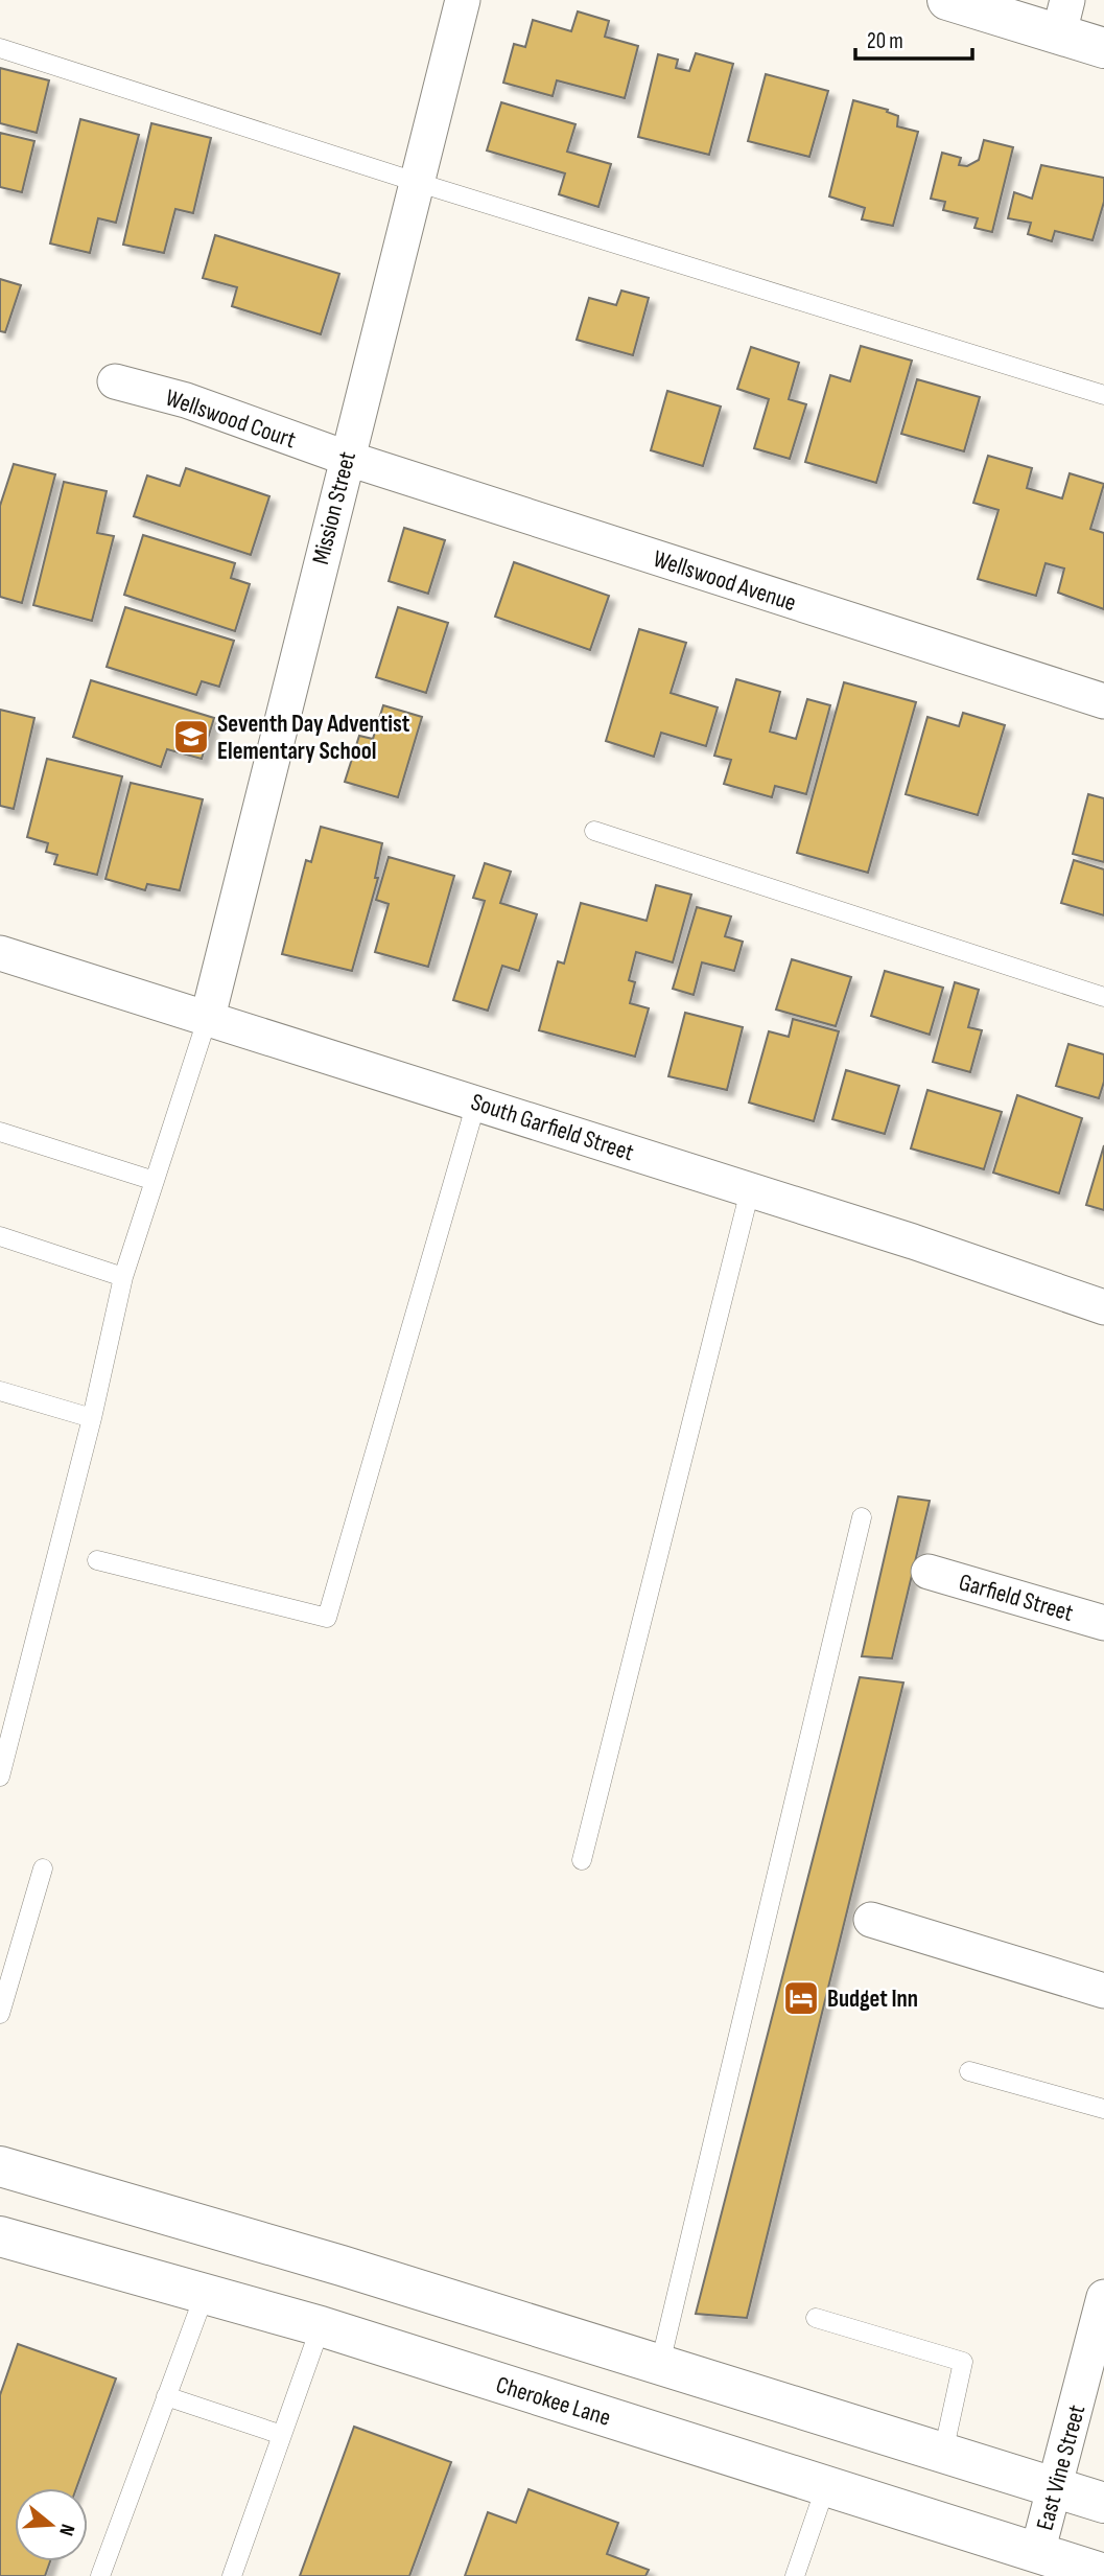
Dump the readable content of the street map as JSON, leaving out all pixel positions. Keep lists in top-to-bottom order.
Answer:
{
  "streets": {
    "main road": ["Cherokee Lane"],
    "street": [
      "Wellswood Court",
      "Mission Street",
      "Wellswood Avenue",
      "South Garfield Street",
      "Garfield Street",
      "East Vine Street"
    ]
  },
  "crossings": [
    ["Wellswood Court", "Mission Street"],
    ["Wellswood Court", "Wellswood Avenue"],
    ["Mission Street", "Wellswood Avenue"],
    ["Mission Street", "South Garfield Street"],
    ["Cherokee Lane", "East Vine Street"]
  ],
  "places": {
    "school or university": ["Seventh Day Adventist Elementary School"],
    "hotel": ["Budget Inn"]
  },
  "scale_bar": "20 m",
  "north": "right"
}
